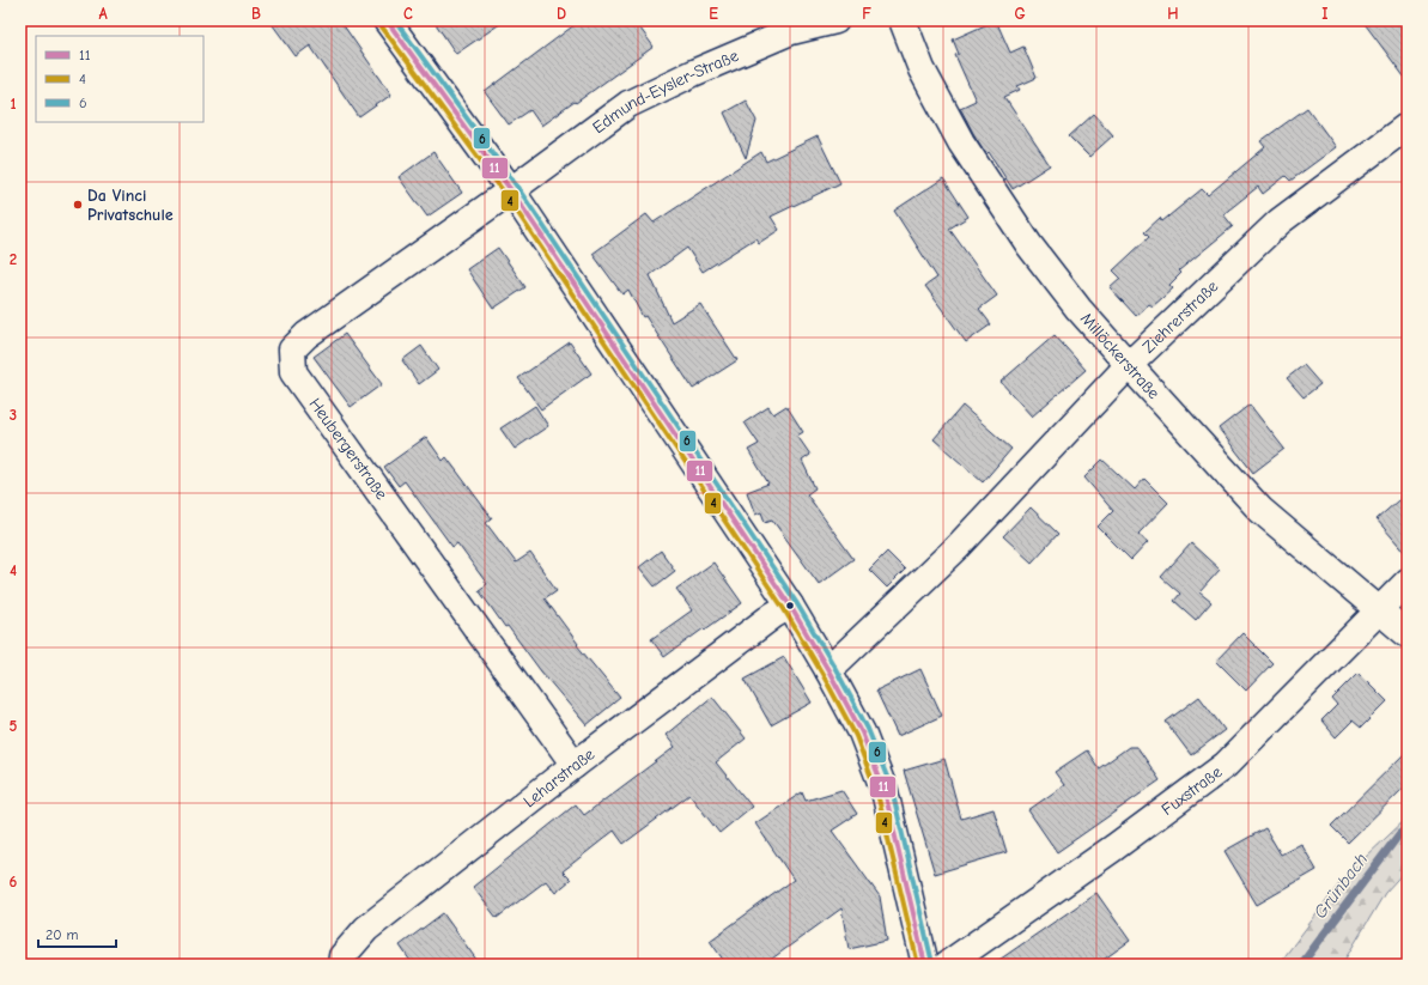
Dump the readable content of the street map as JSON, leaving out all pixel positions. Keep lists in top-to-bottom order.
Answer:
{
  "streets": {
    "street": [
      "Edmund-Eysler-Straße",
      "Ziehrerstraße",
      "Millöckerstraße",
      "Heubergerstraße",
      "Leharstraße",
      "Fuxstraße"
    ]
  },
  "crossings": [
    ["Edmund-Eysler-Straße", "Heubergerstraße"],
    ["Ziehrerstraße", "Millöckerstraße"],
    ["Millöckerstraße", "Fuxstraße"],
    ["Heubergerstraße", "Leharstraße"]
  ],
  "water": ["Grünbach"],
  "places": ["Da Vinci Privatschule"],
  "lines": ["transit line 11", "transit line 6", "transit line 4"],
  "legend": ["11", "4", "6"],
  "scale_bar": "20 m",
  "grid": {
    "columns": [
      "A",
      "B",
      "C",
      "D",
      "E",
      "F",
      "G",
      "H",
      "I"
    ],
    "rows": [
      "1",
      "2",
      "3",
      "4",
      "5",
      "6"
    ]
  }
}
